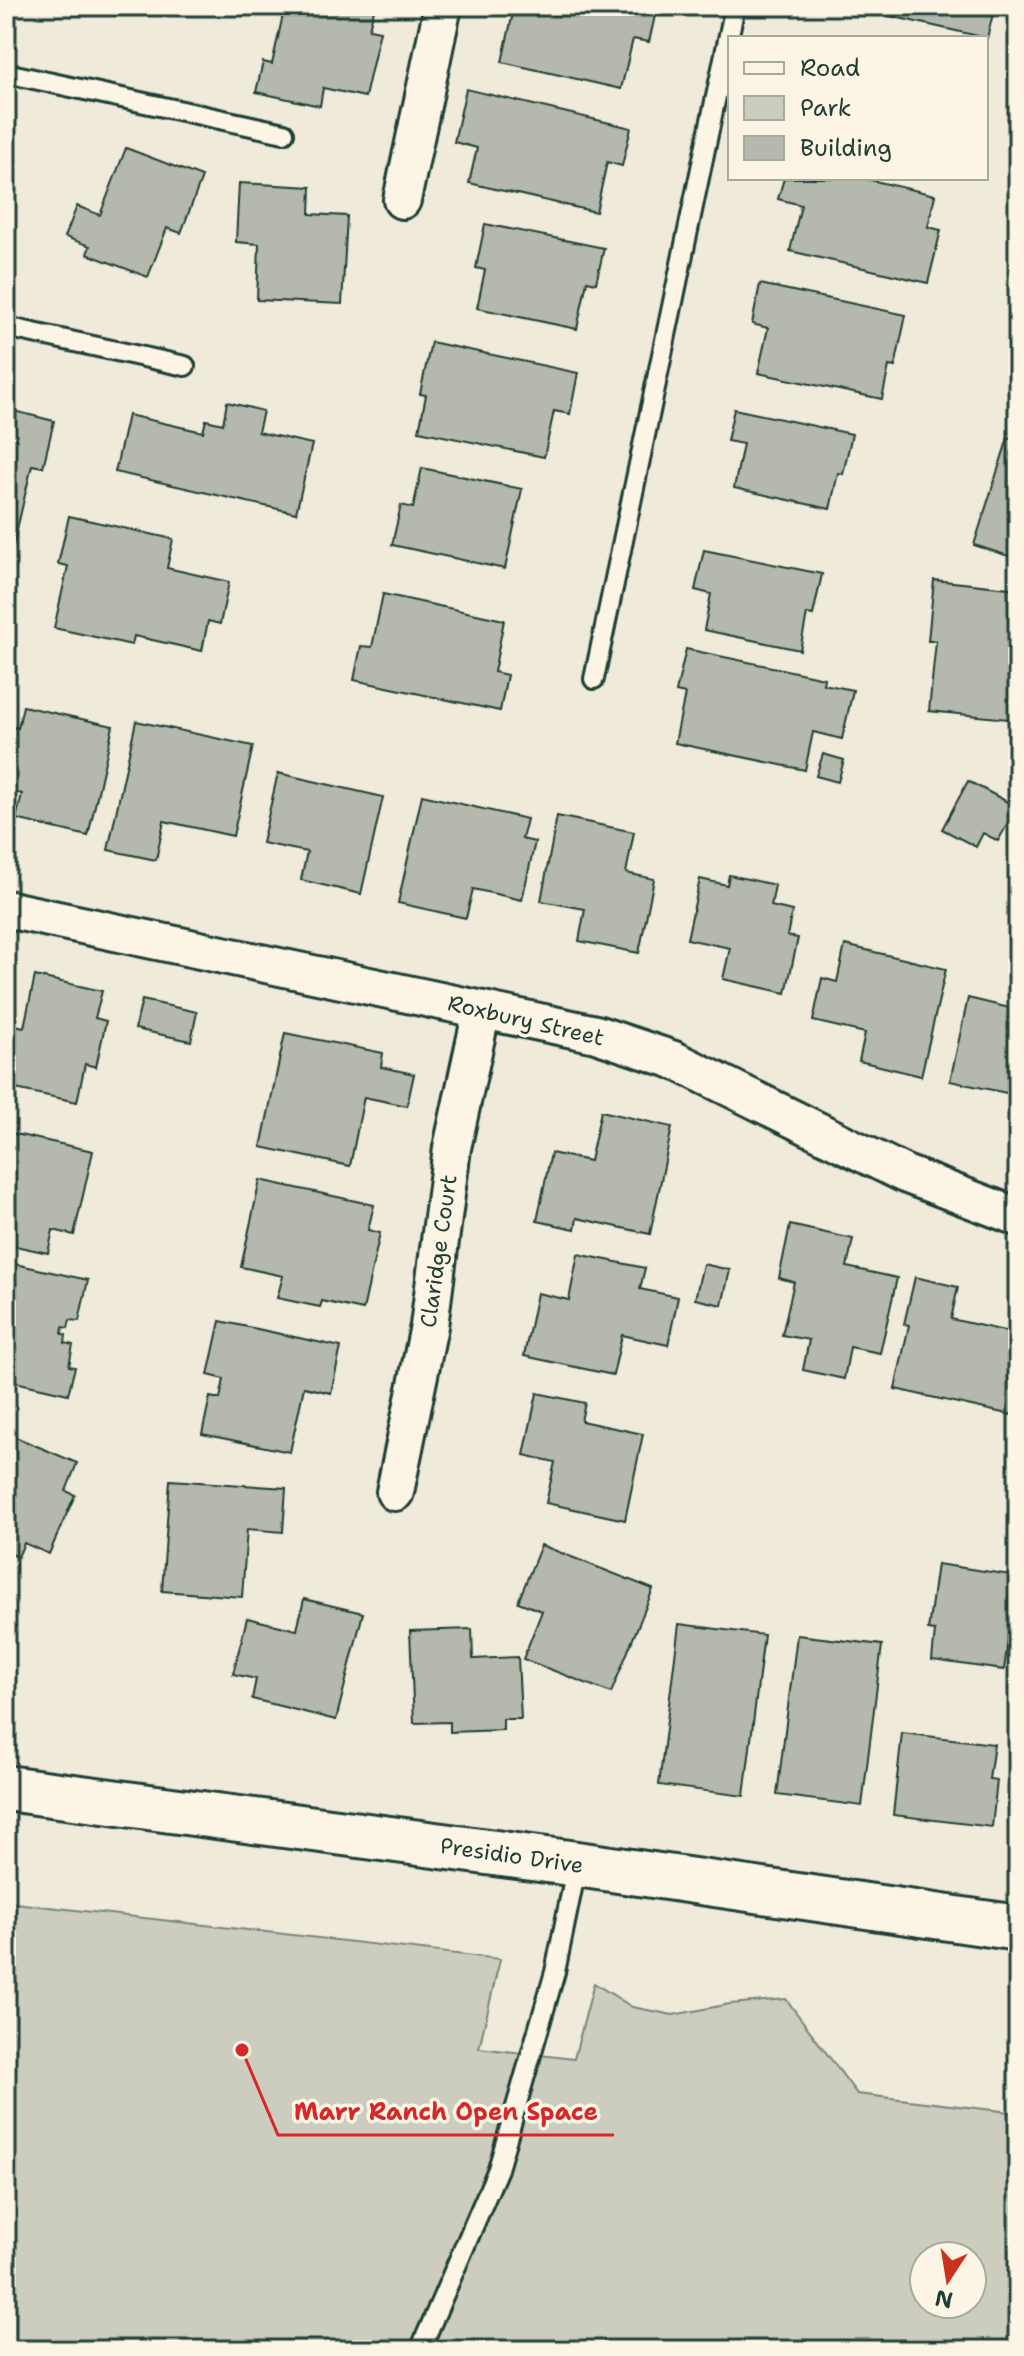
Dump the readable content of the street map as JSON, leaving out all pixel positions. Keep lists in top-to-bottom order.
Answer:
{
  "streets": {
    "street": ["Roxbury Street", "Claridge Court", "Presidio Drive"]
  },
  "crossings": [
    ["Roxbury Street", "Claridge Court"]
  ],
  "places": ["Marr Ranch Open Space"],
  "legend": ["Road", "Park", "Building"],
  "north": "bottom"
}
